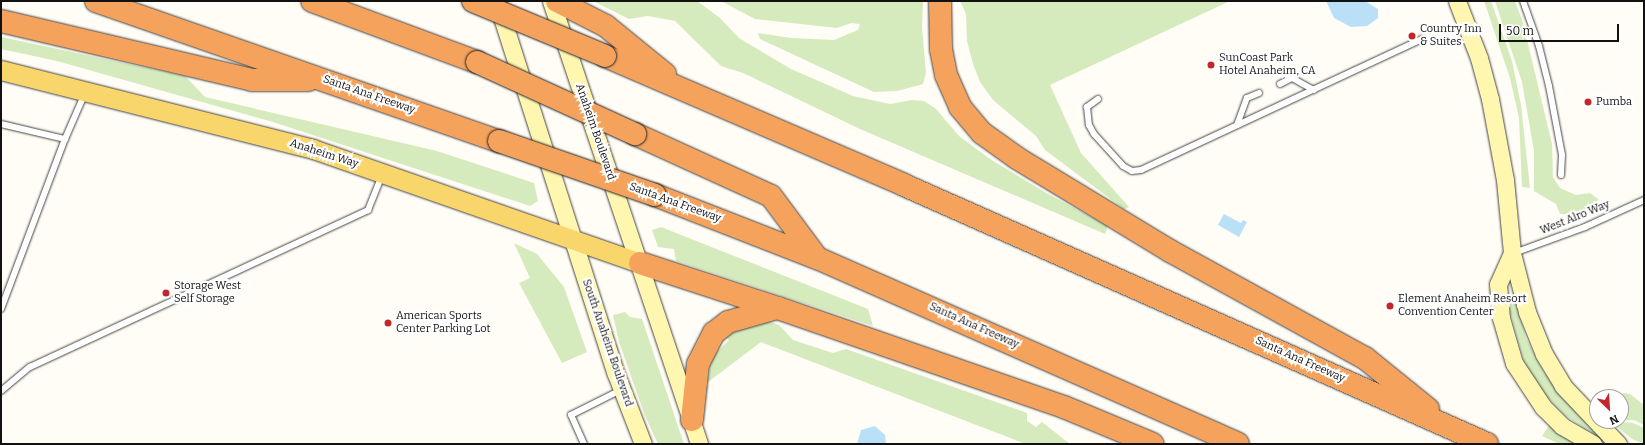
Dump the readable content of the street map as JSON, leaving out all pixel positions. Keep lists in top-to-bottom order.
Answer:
{
  "streets": {
    "highway": ["Santa Ana Freeway"],
    "main road": ["Anaheim Boulevard", "Anaheim Way", "South Anaheim Boulevard"],
    "lane": ["West Alro Way"]
  },
  "crossings": [
    ["Anaheim Boulevard", "Anaheim Way"],
    ["Anaheim Way", "South Anaheim Boulevard"]
  ],
  "places": [
    "Country Inn & Suites",
    "SunCoast Park Hotel Anaheim, CA",
    "Pumba",
    "Storage West Self Storage",
    "Element Anaheim Resort Convention Center",
    "American Sports Center Parking Lot"
  ],
  "scale_bar": "50 m",
  "north": "bottom right"
}
